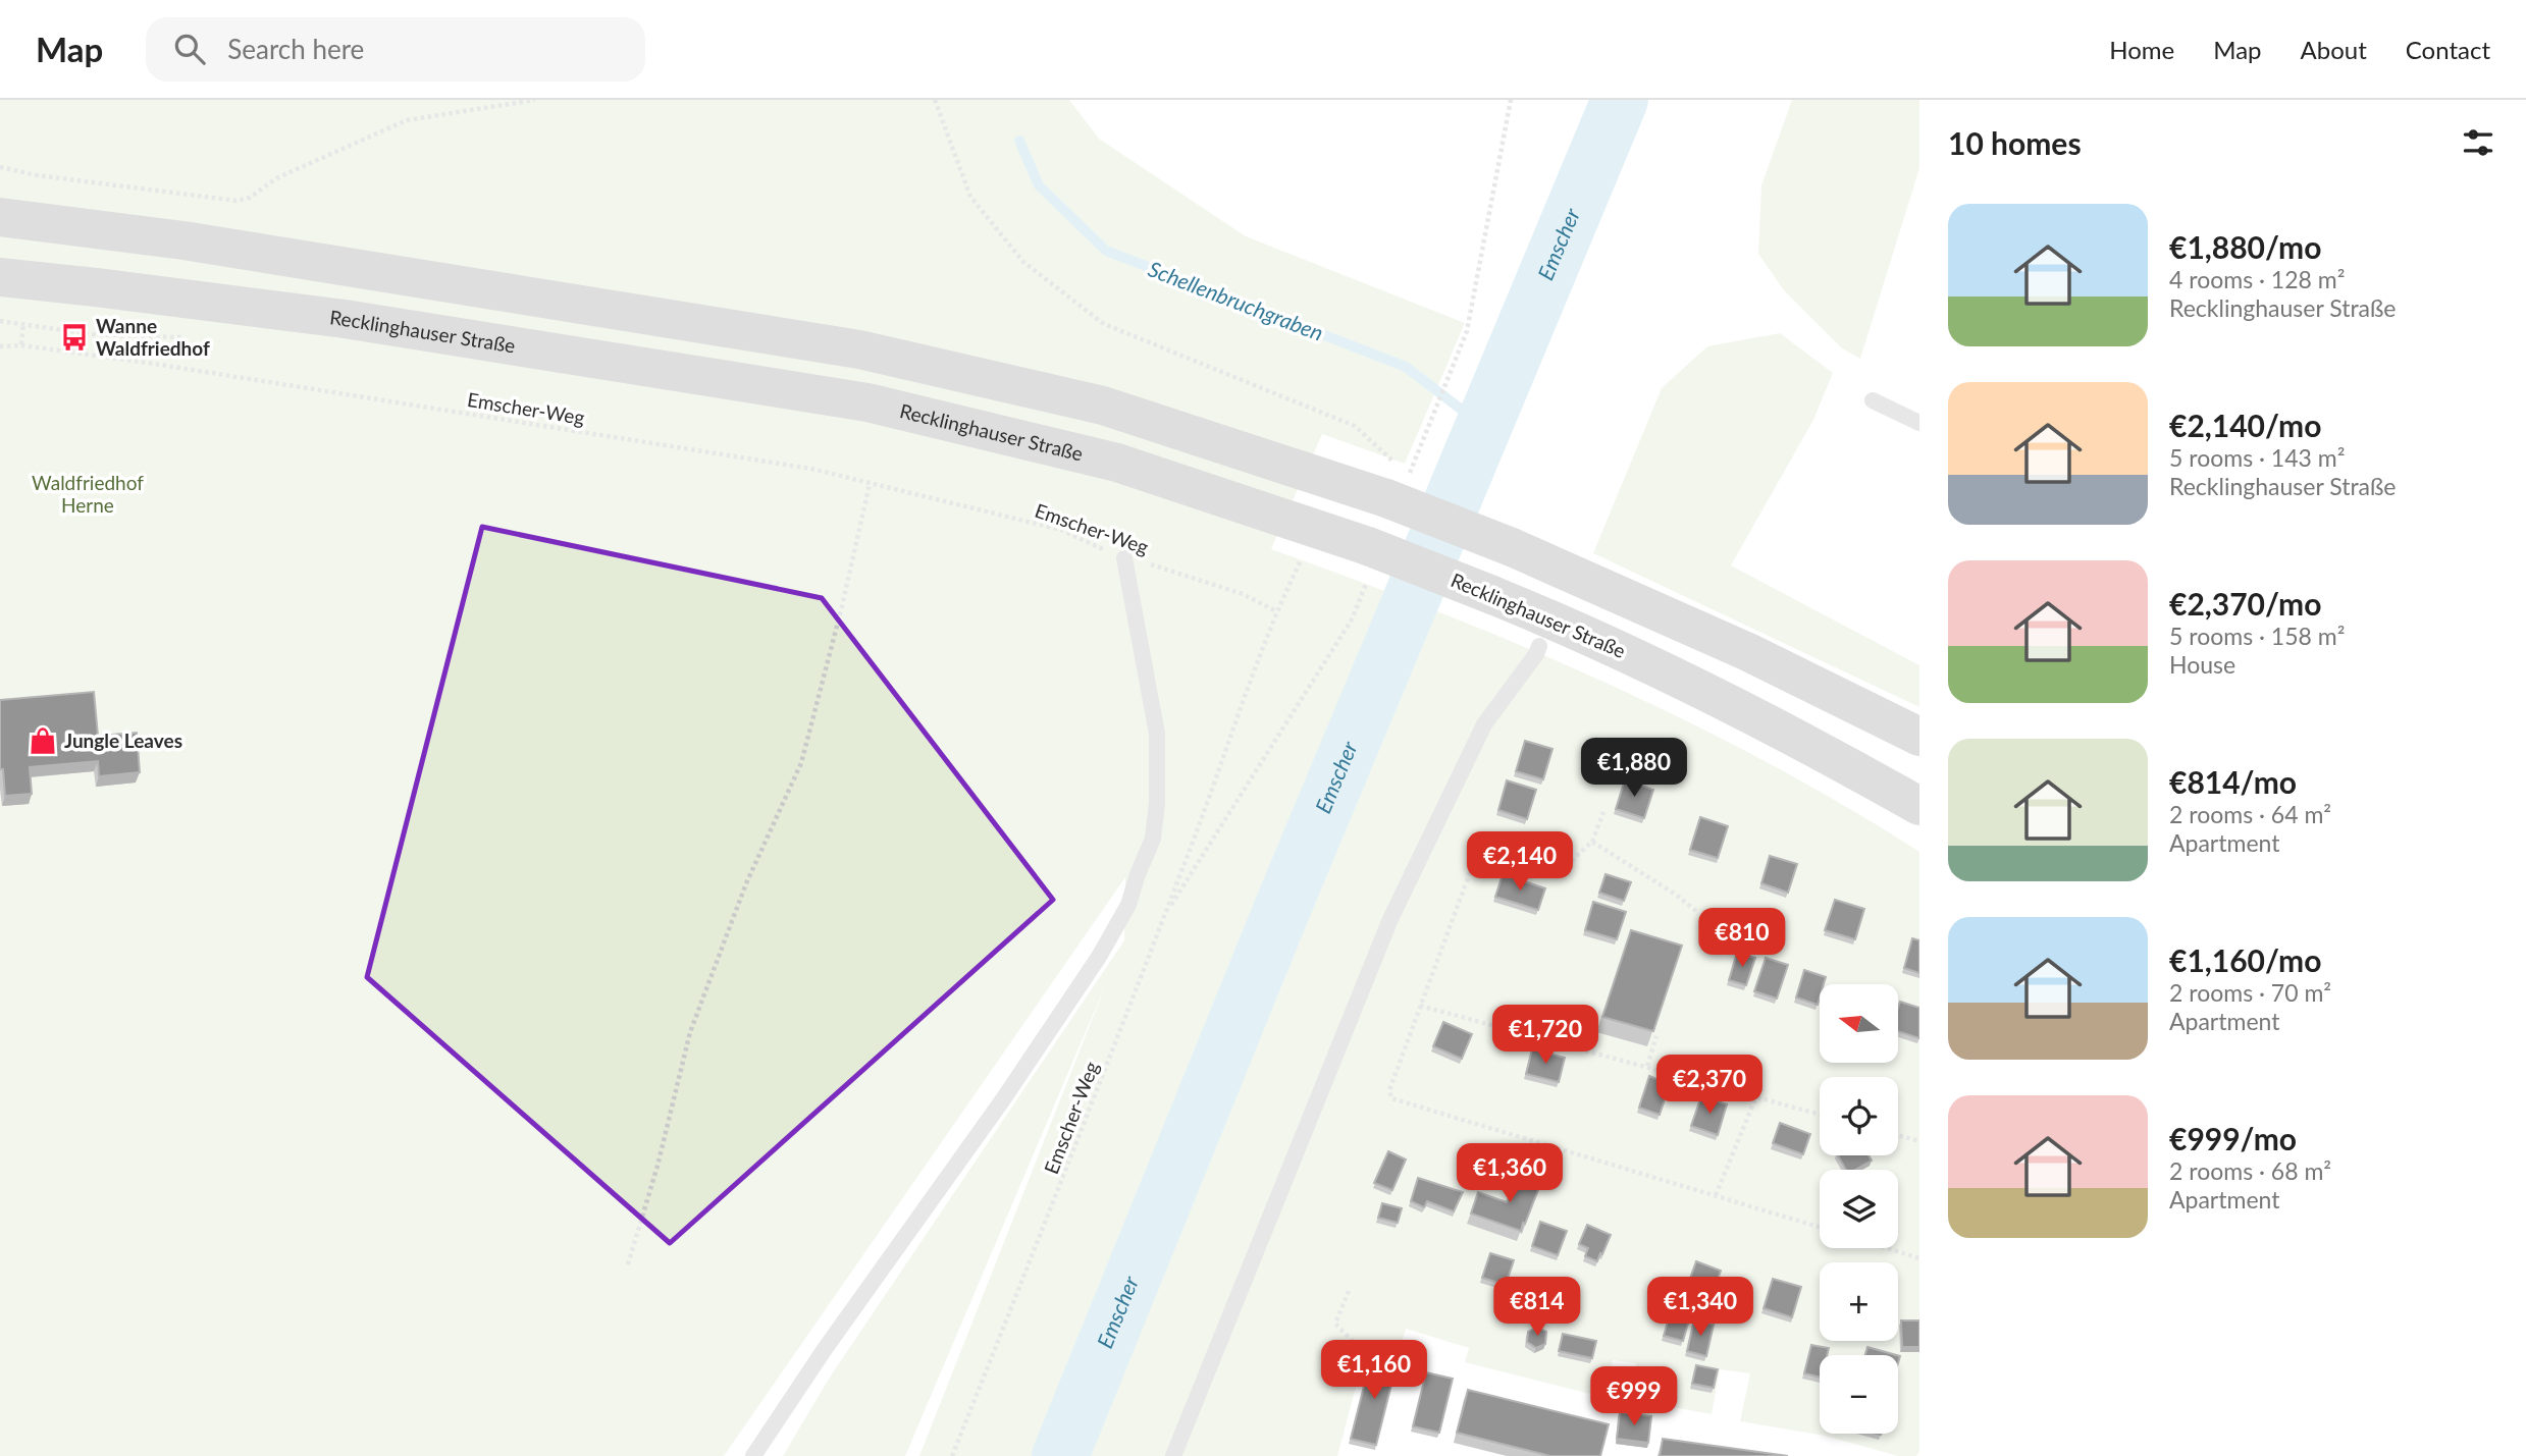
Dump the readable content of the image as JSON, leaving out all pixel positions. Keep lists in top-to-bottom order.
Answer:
{
  "streets": {
    "main road": ["Recklinghauser Straße"],
    "path": ["Emscher-Weg"]
  },
  "water": ["Emscher", "Schellenbruchgraben"],
  "parks": ["Waldfriedhof Herne"],
  "places": {
    "bus stop": ["Wanne Waldfriedhof"],
    "shop": ["Jungle Leaves"]
  },
  "north": "left",
  "page": {
    "header": "Map",
    "search": "Search here",
    "nav": [
      "Home",
      "Map",
      "About",
      "Contact"
    ],
    "heading": "10 homes",
    "list": [
      {
        "name": "€1,880/mo",
        "note": "4 rooms · 128 m² · Recklinghauser Straße"
      },
      {
        "name": "€2,140/mo",
        "note": "5 rooms · 143 m² · Recklinghauser Straße"
      },
      {
        "name": "€2,370/mo",
        "note": "5 rooms · 158 m² · House"
      },
      {
        "name": "€814/mo",
        "note": "2 rooms · 64 m² · Apartment"
      },
      {
        "name": "€1,160/mo",
        "note": "2 rooms · 70 m² · Apartment"
      },
      {
        "name": "€999/mo",
        "note": "2 rooms · 68 m² · Apartment"
      }
    ],
    "price": [
      "€1,880",
      "€2,140",
      "€810",
      "€1,720",
      "€2,370",
      "€1,360",
      "€814",
      "€1,340",
      "€1,160",
      "€999"
    ],
    "map_buttons": ["+", "−"]
  }
}
